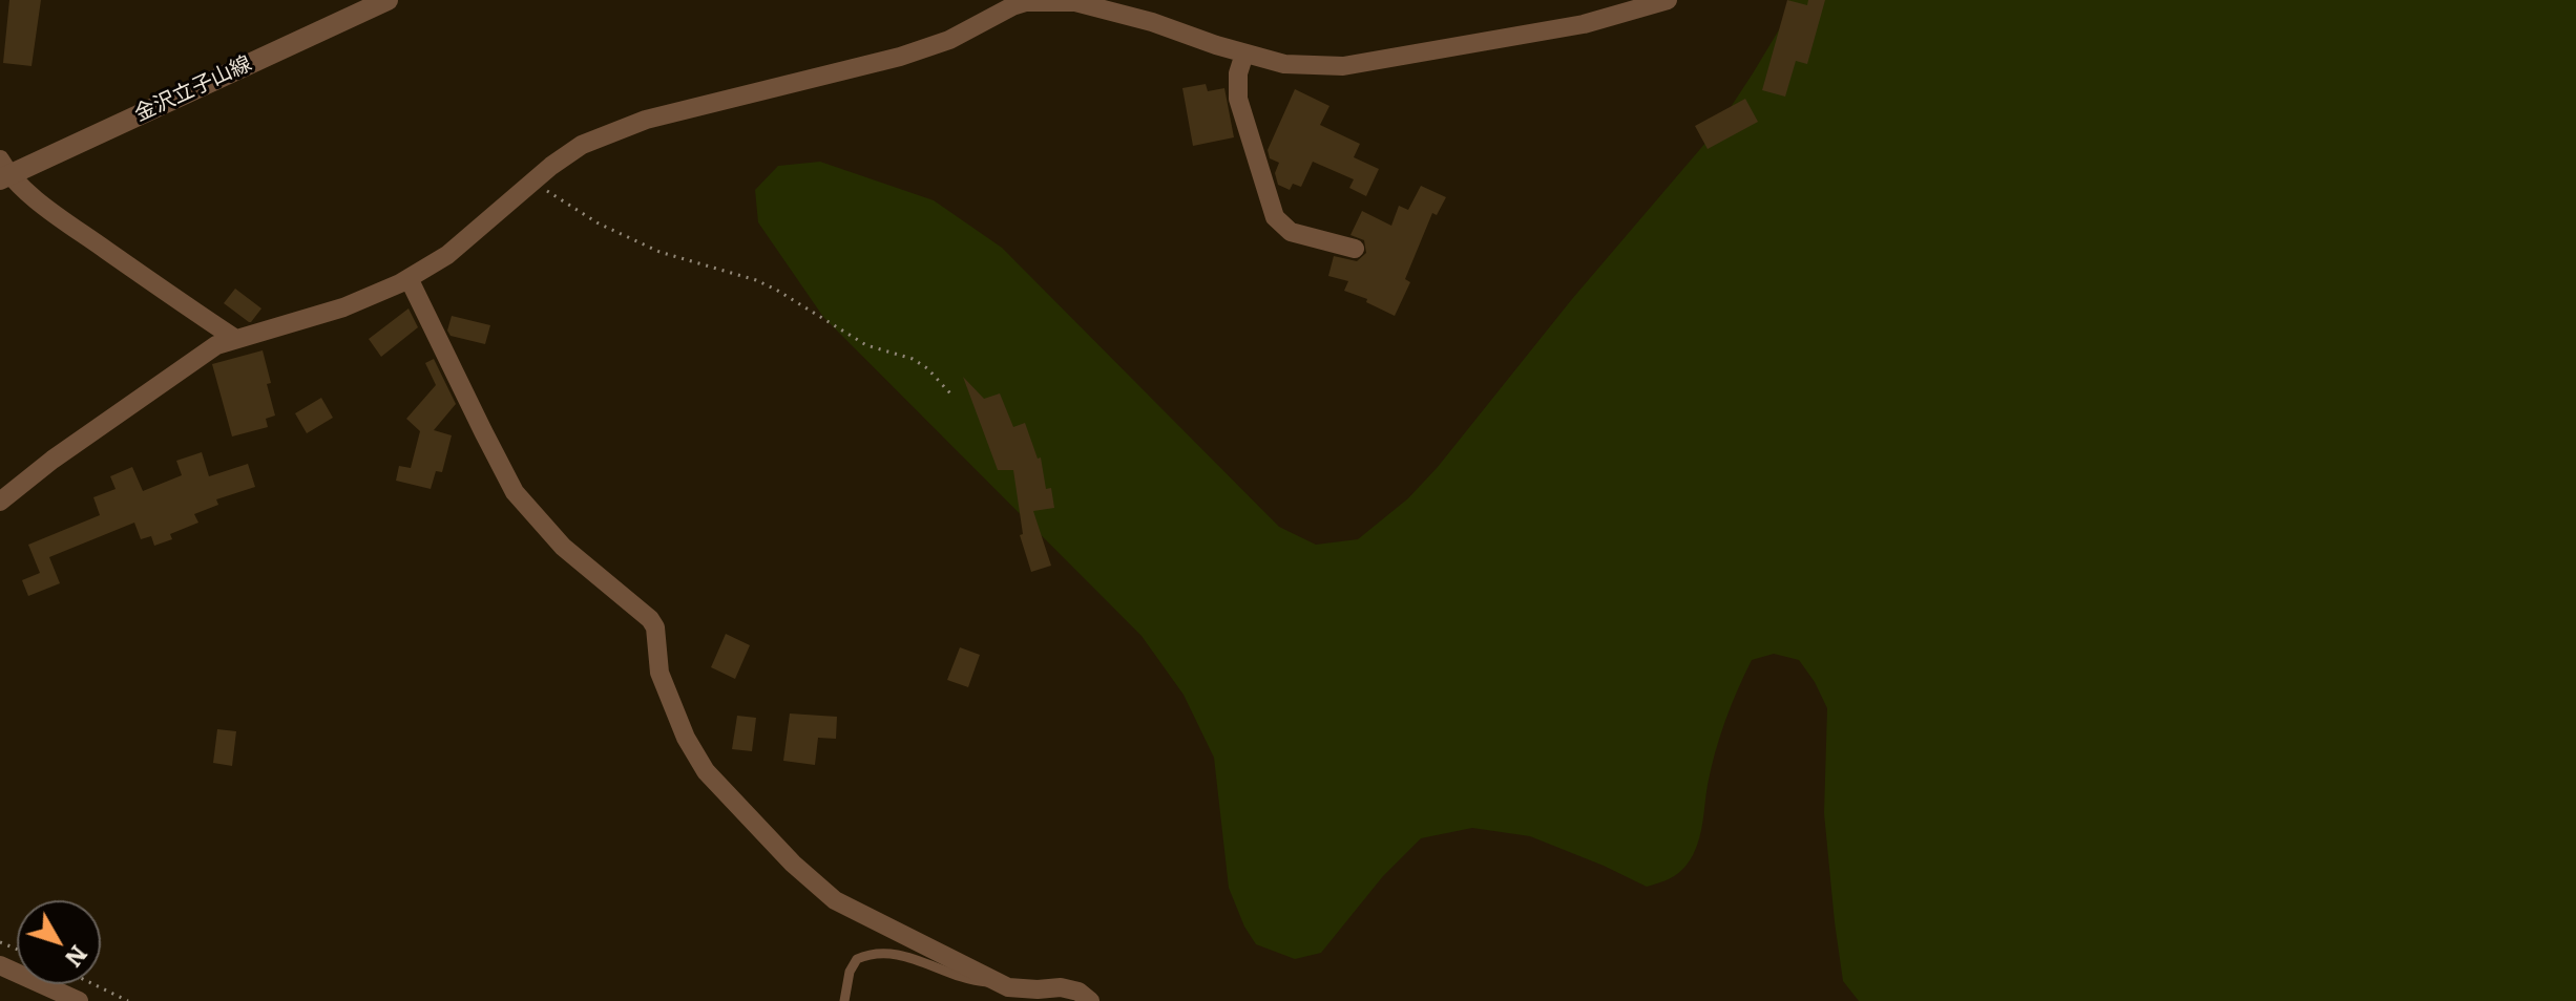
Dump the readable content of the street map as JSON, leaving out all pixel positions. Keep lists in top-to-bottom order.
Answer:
{
  "streets": {
    "street": ["金沢立子山線"]
  },
  "north": "bottom right"
}
